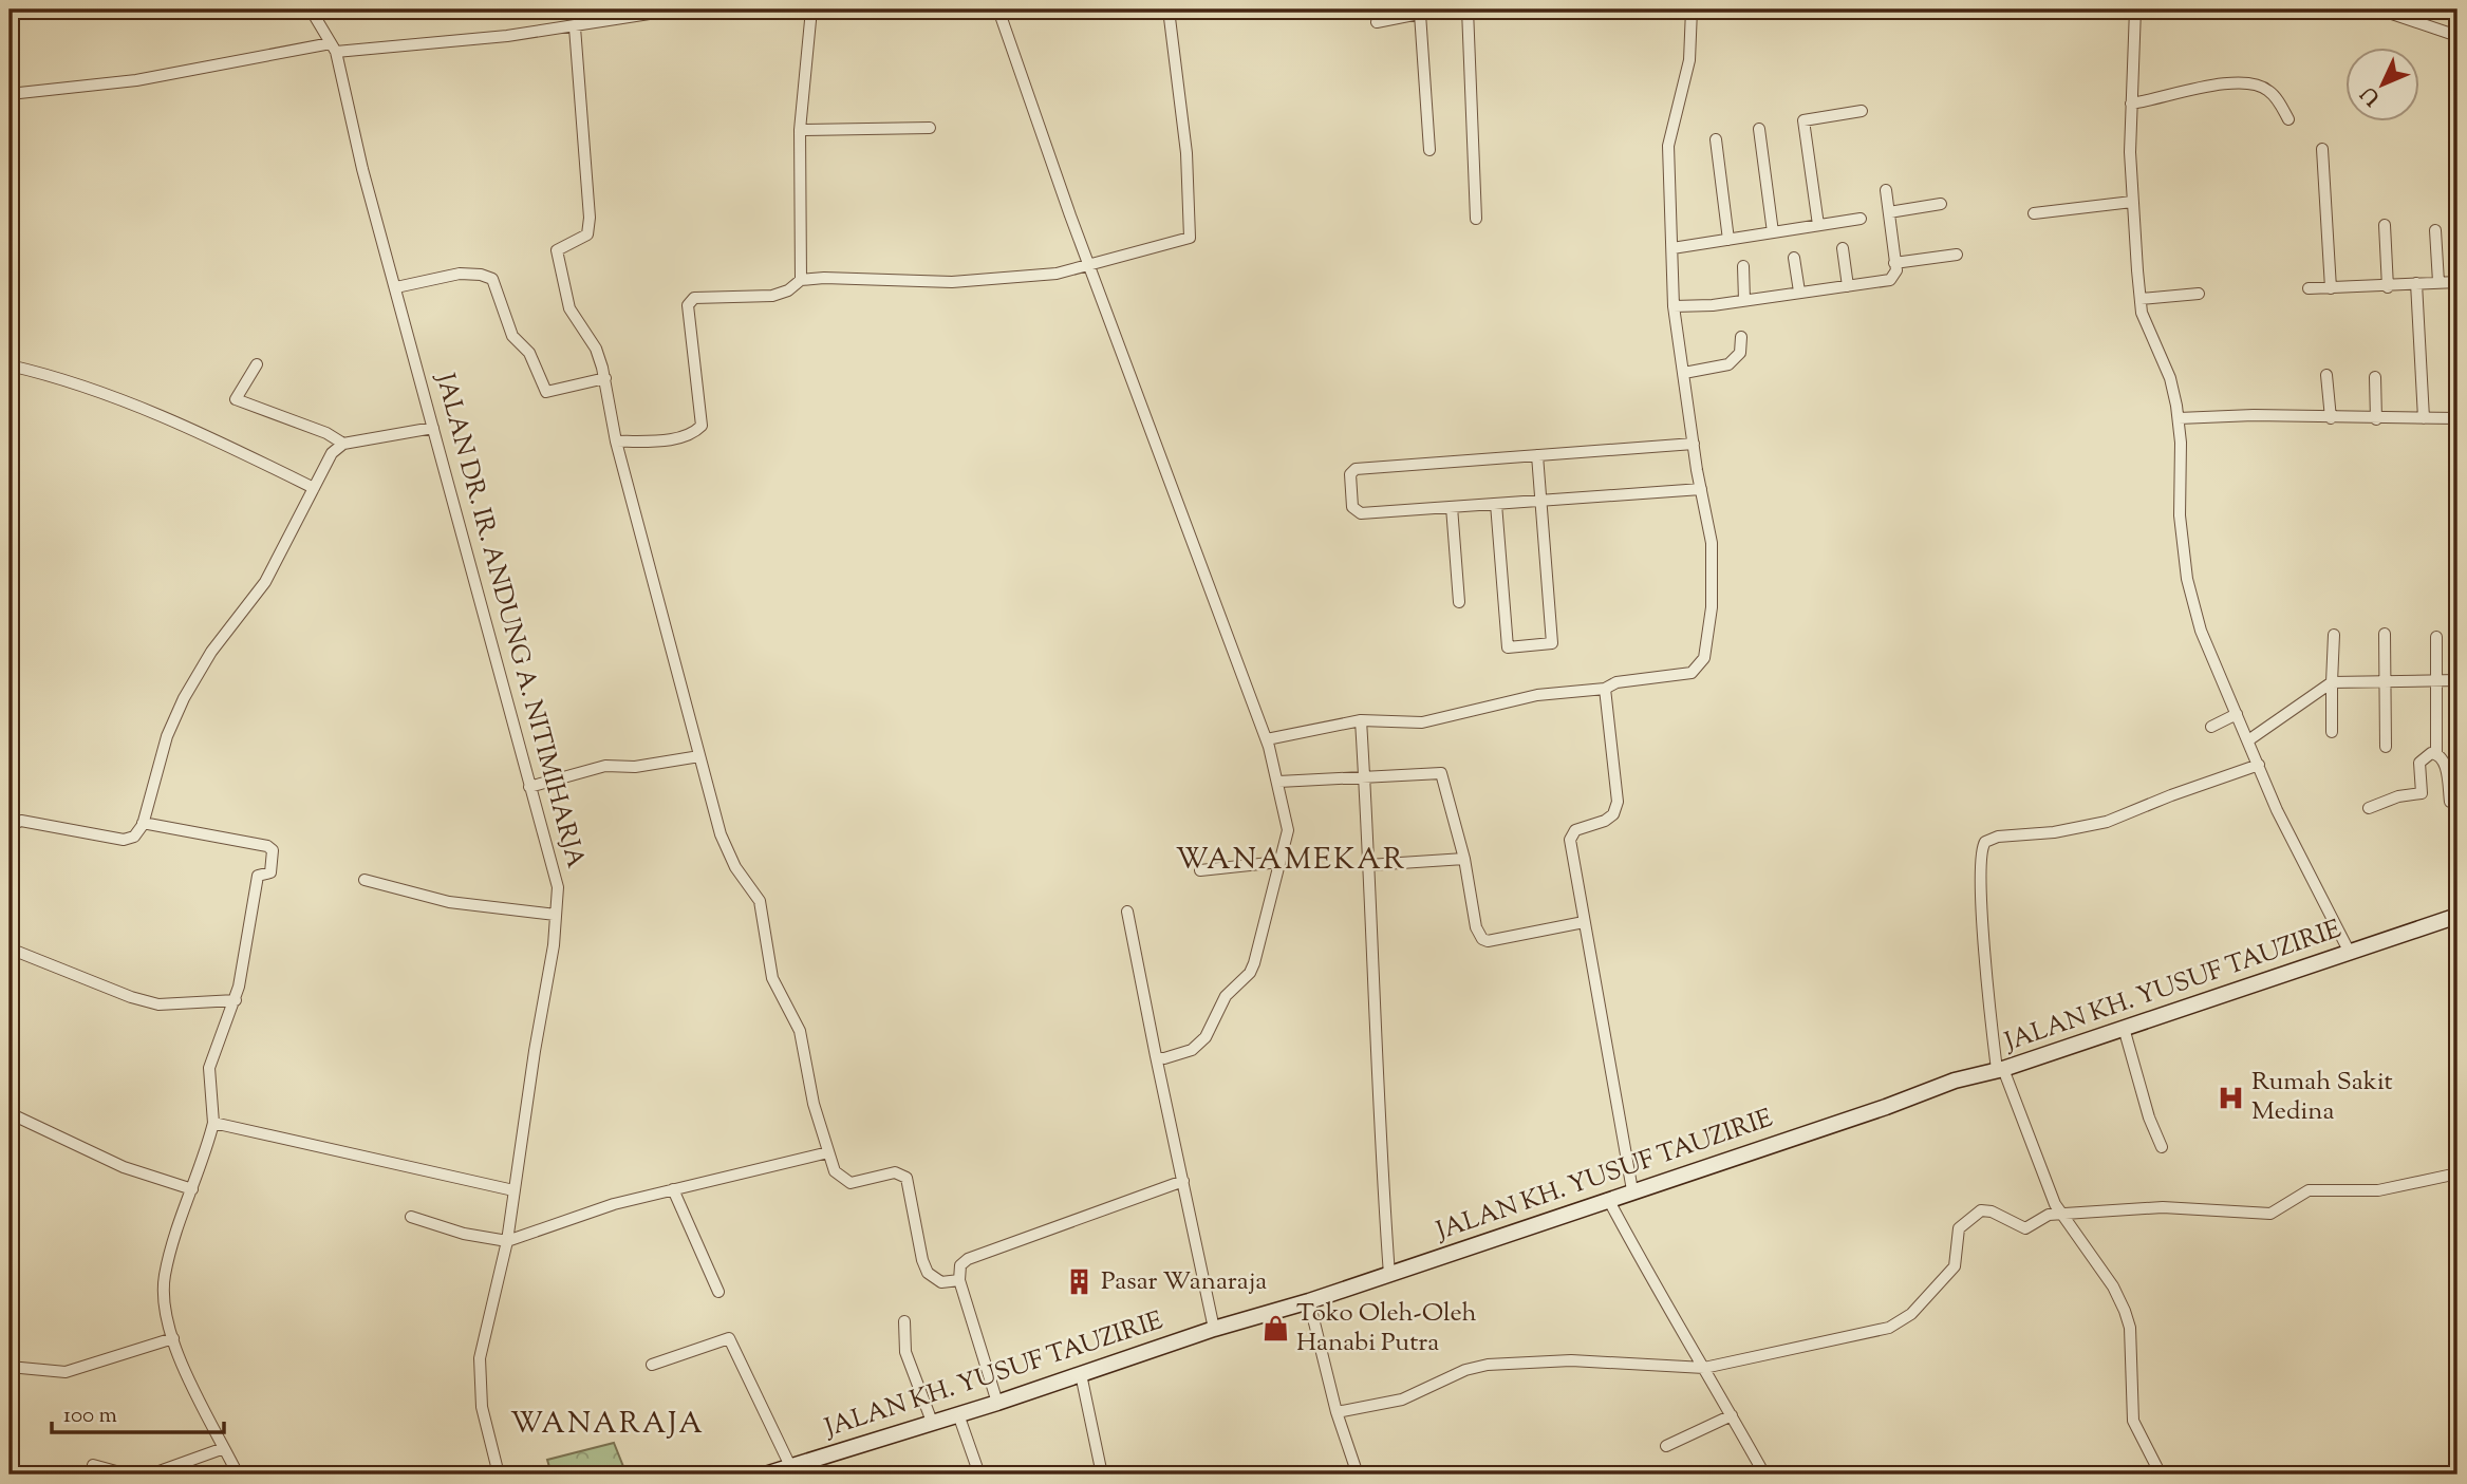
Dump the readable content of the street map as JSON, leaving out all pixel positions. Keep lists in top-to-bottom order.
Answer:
{
  "streets": {
    "main road": ["JALAN KH. YUSUF TAUZIRIE"],
    "street": ["JALAN DR. IR. ANDUNG A. NITIMIHARJA"]
  },
  "districts": ["WANAMEKAR", "WANARAJA"],
  "places": {
    "hospital": ["Rumah Sakit Medina"],
    "building": ["Pasar Wanaraja"],
    "shop": ["Toko Oleh-Oleh Hanabi Putra"]
  },
  "scale_bar": "100 m",
  "north": "bottom left"
}
